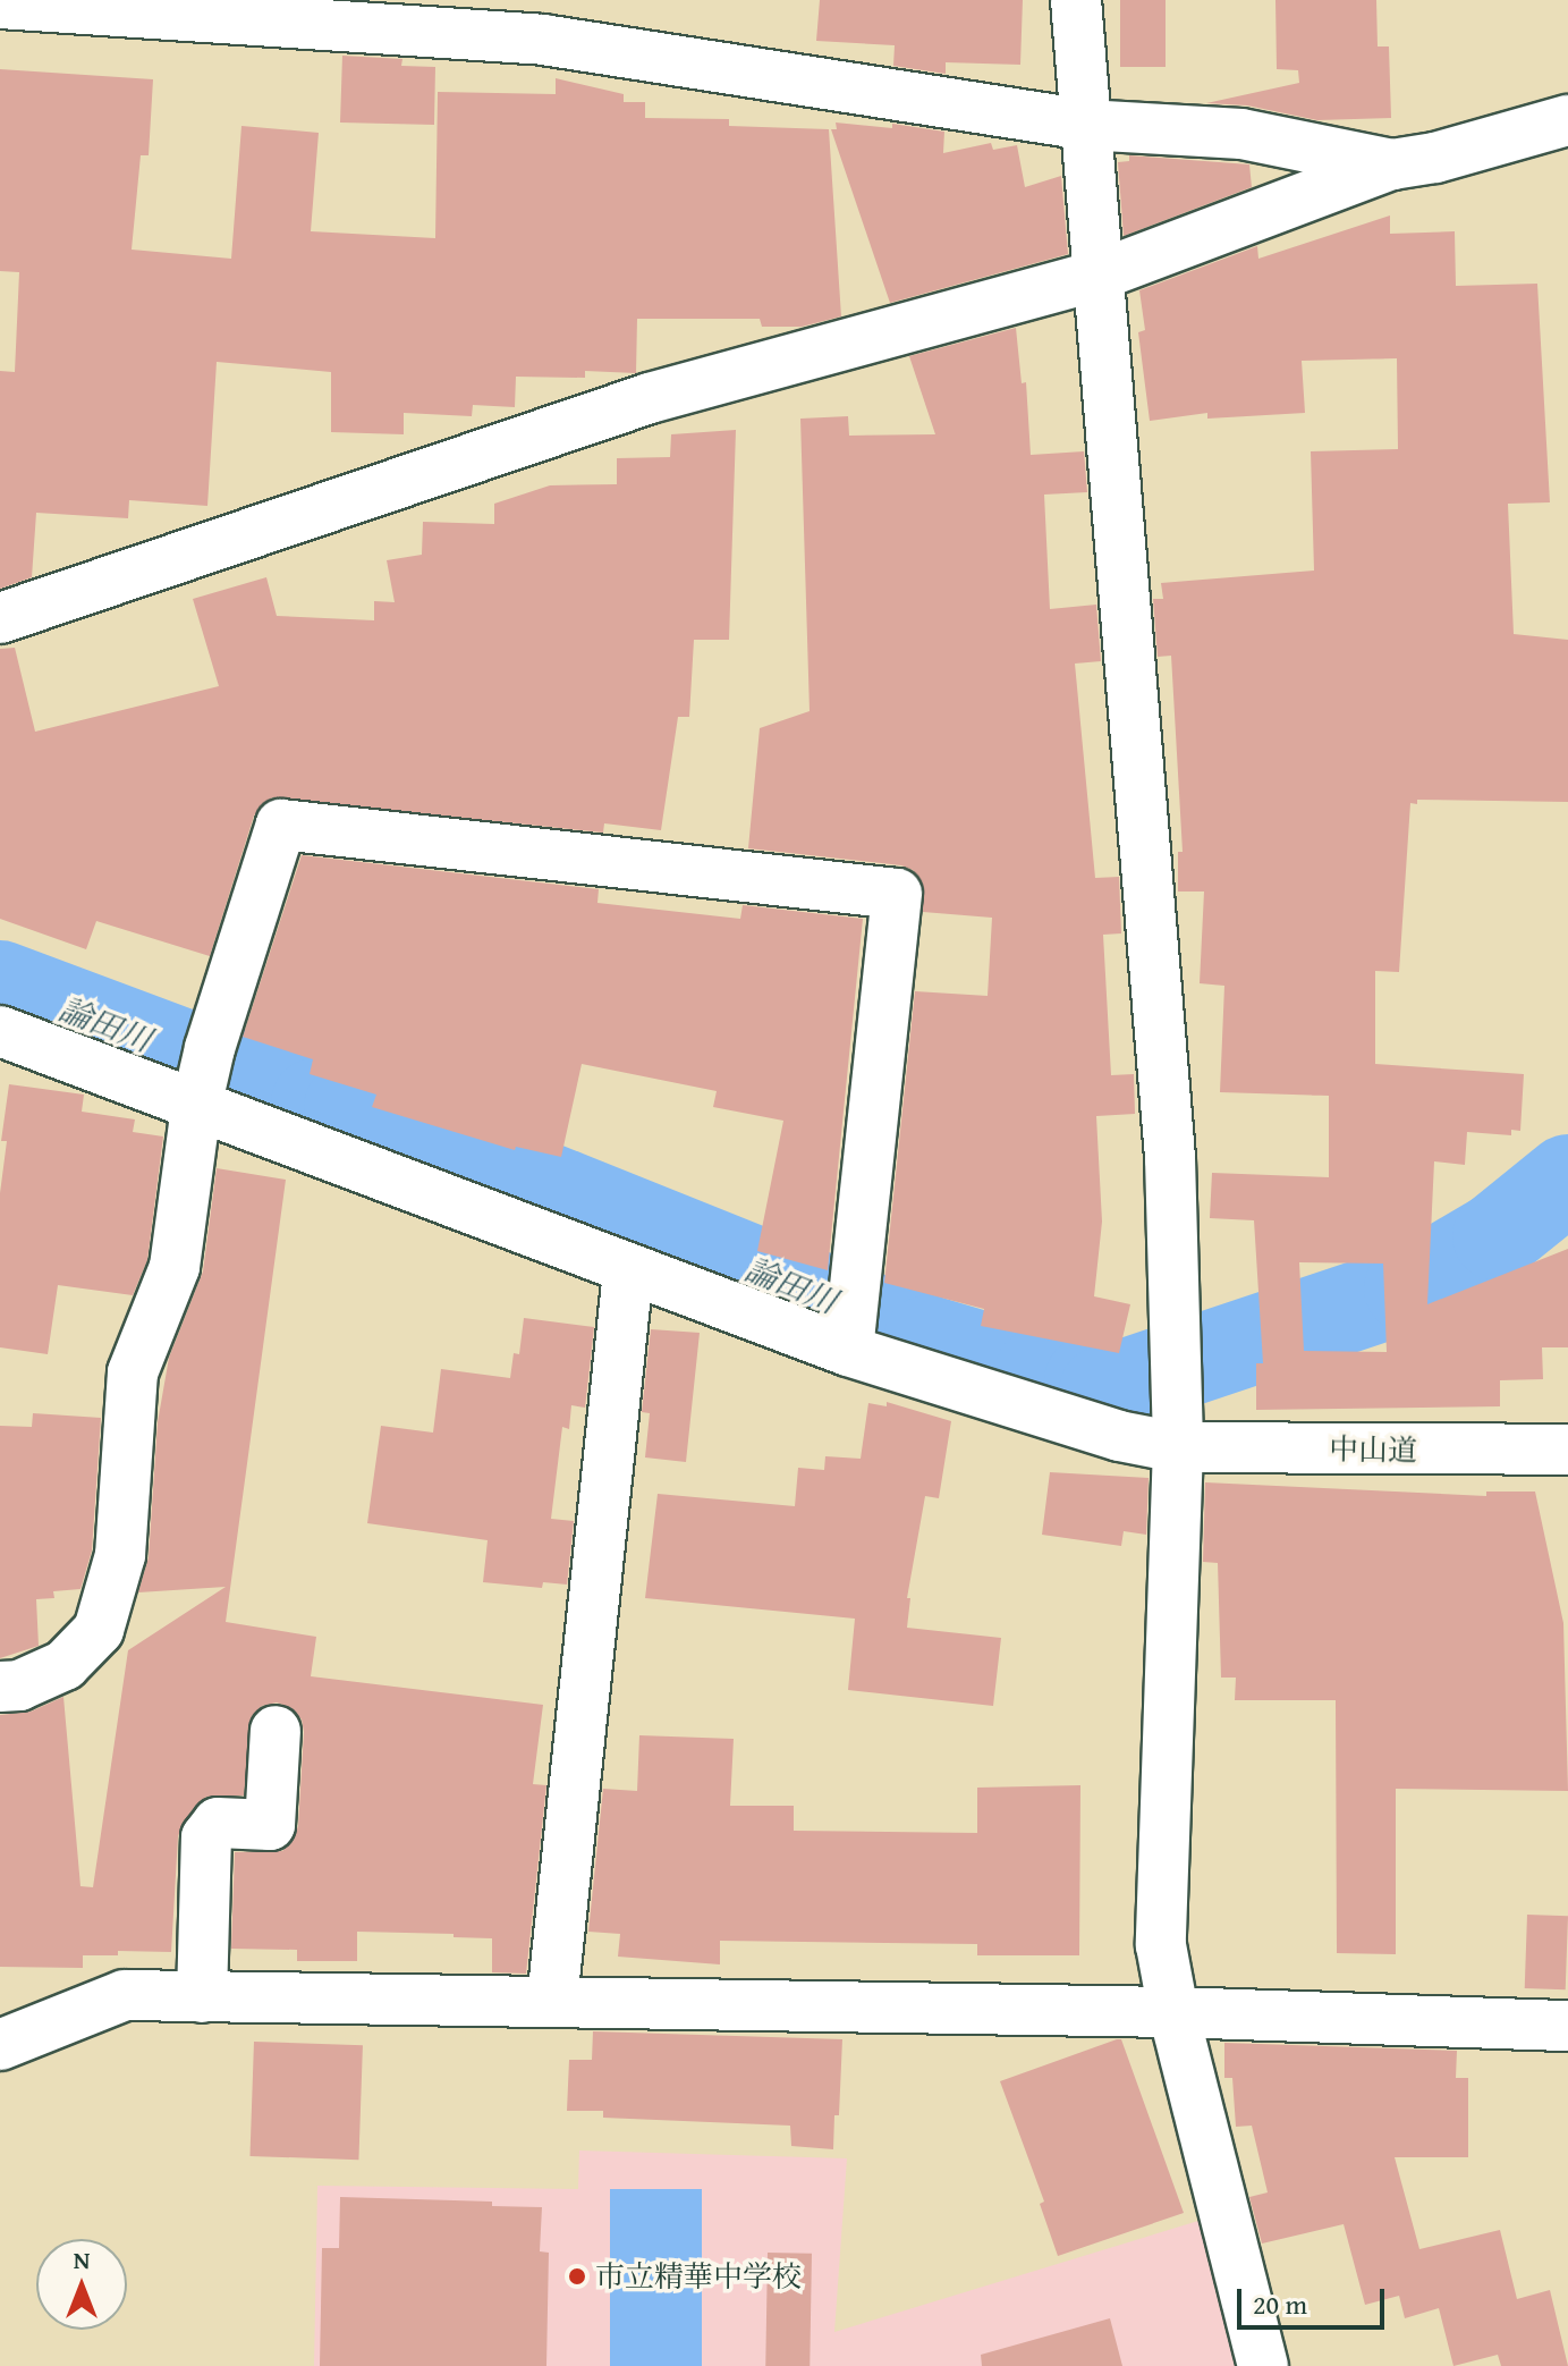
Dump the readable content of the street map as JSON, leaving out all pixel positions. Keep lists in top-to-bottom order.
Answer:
{
  "streets": {
    "street": ["中山道"]
  },
  "water": ["論田川"],
  "places": ["市立精華中学校"],
  "scale_bar": "20 m",
  "north": "top"
}
